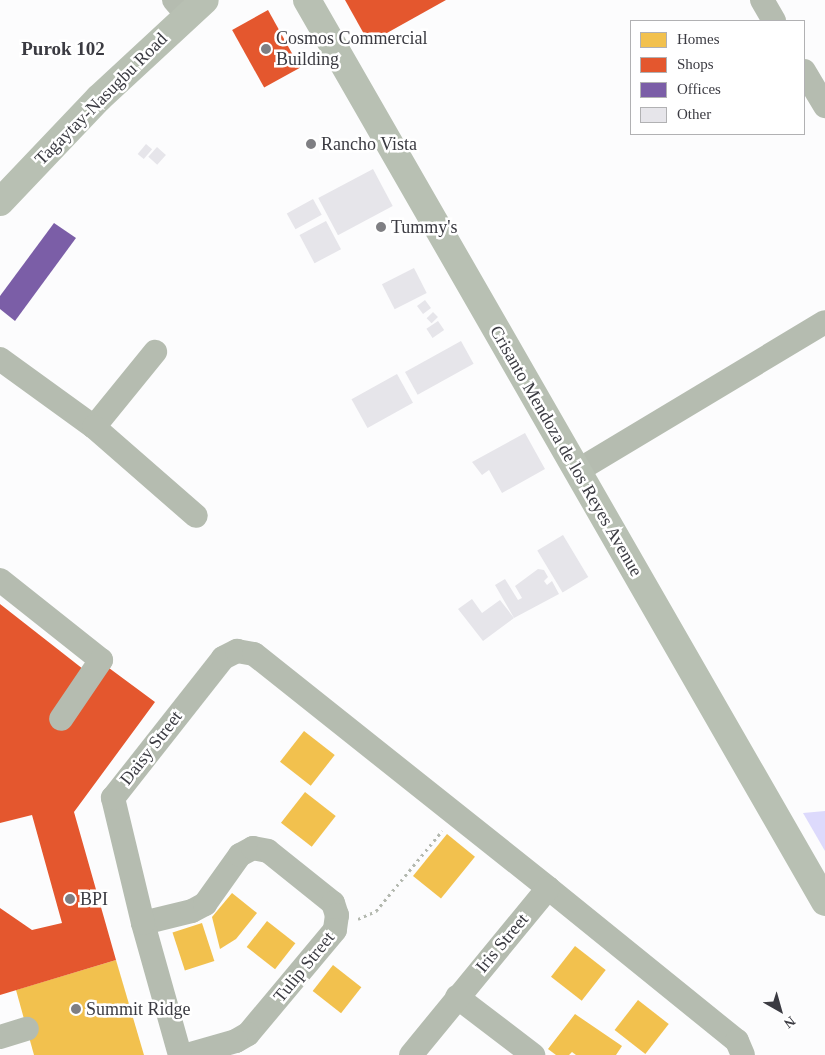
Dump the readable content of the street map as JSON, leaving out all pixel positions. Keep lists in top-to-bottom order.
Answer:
{
  "streets": {
    "main road": ["Tagaytay-Nasugbu Road", "Crisanto Mendoza de los Reyes Avenue"],
    "street": ["Daisy Street", "Iris Street", "Tulip Street"]
  },
  "crossings": [
    ["Daisy Street", "Tulip Street"]
  ],
  "districts": ["Purok 102"],
  "places": [
    "Cosmos Commercial Building",
    "Rancho Vista",
    "Tummy's",
    "BPI",
    "Summit Ridge"
  ],
  "legend": [
    "Homes",
    "Shops",
    "Offices",
    "Other"
  ],
  "north": "bottom right"
}
